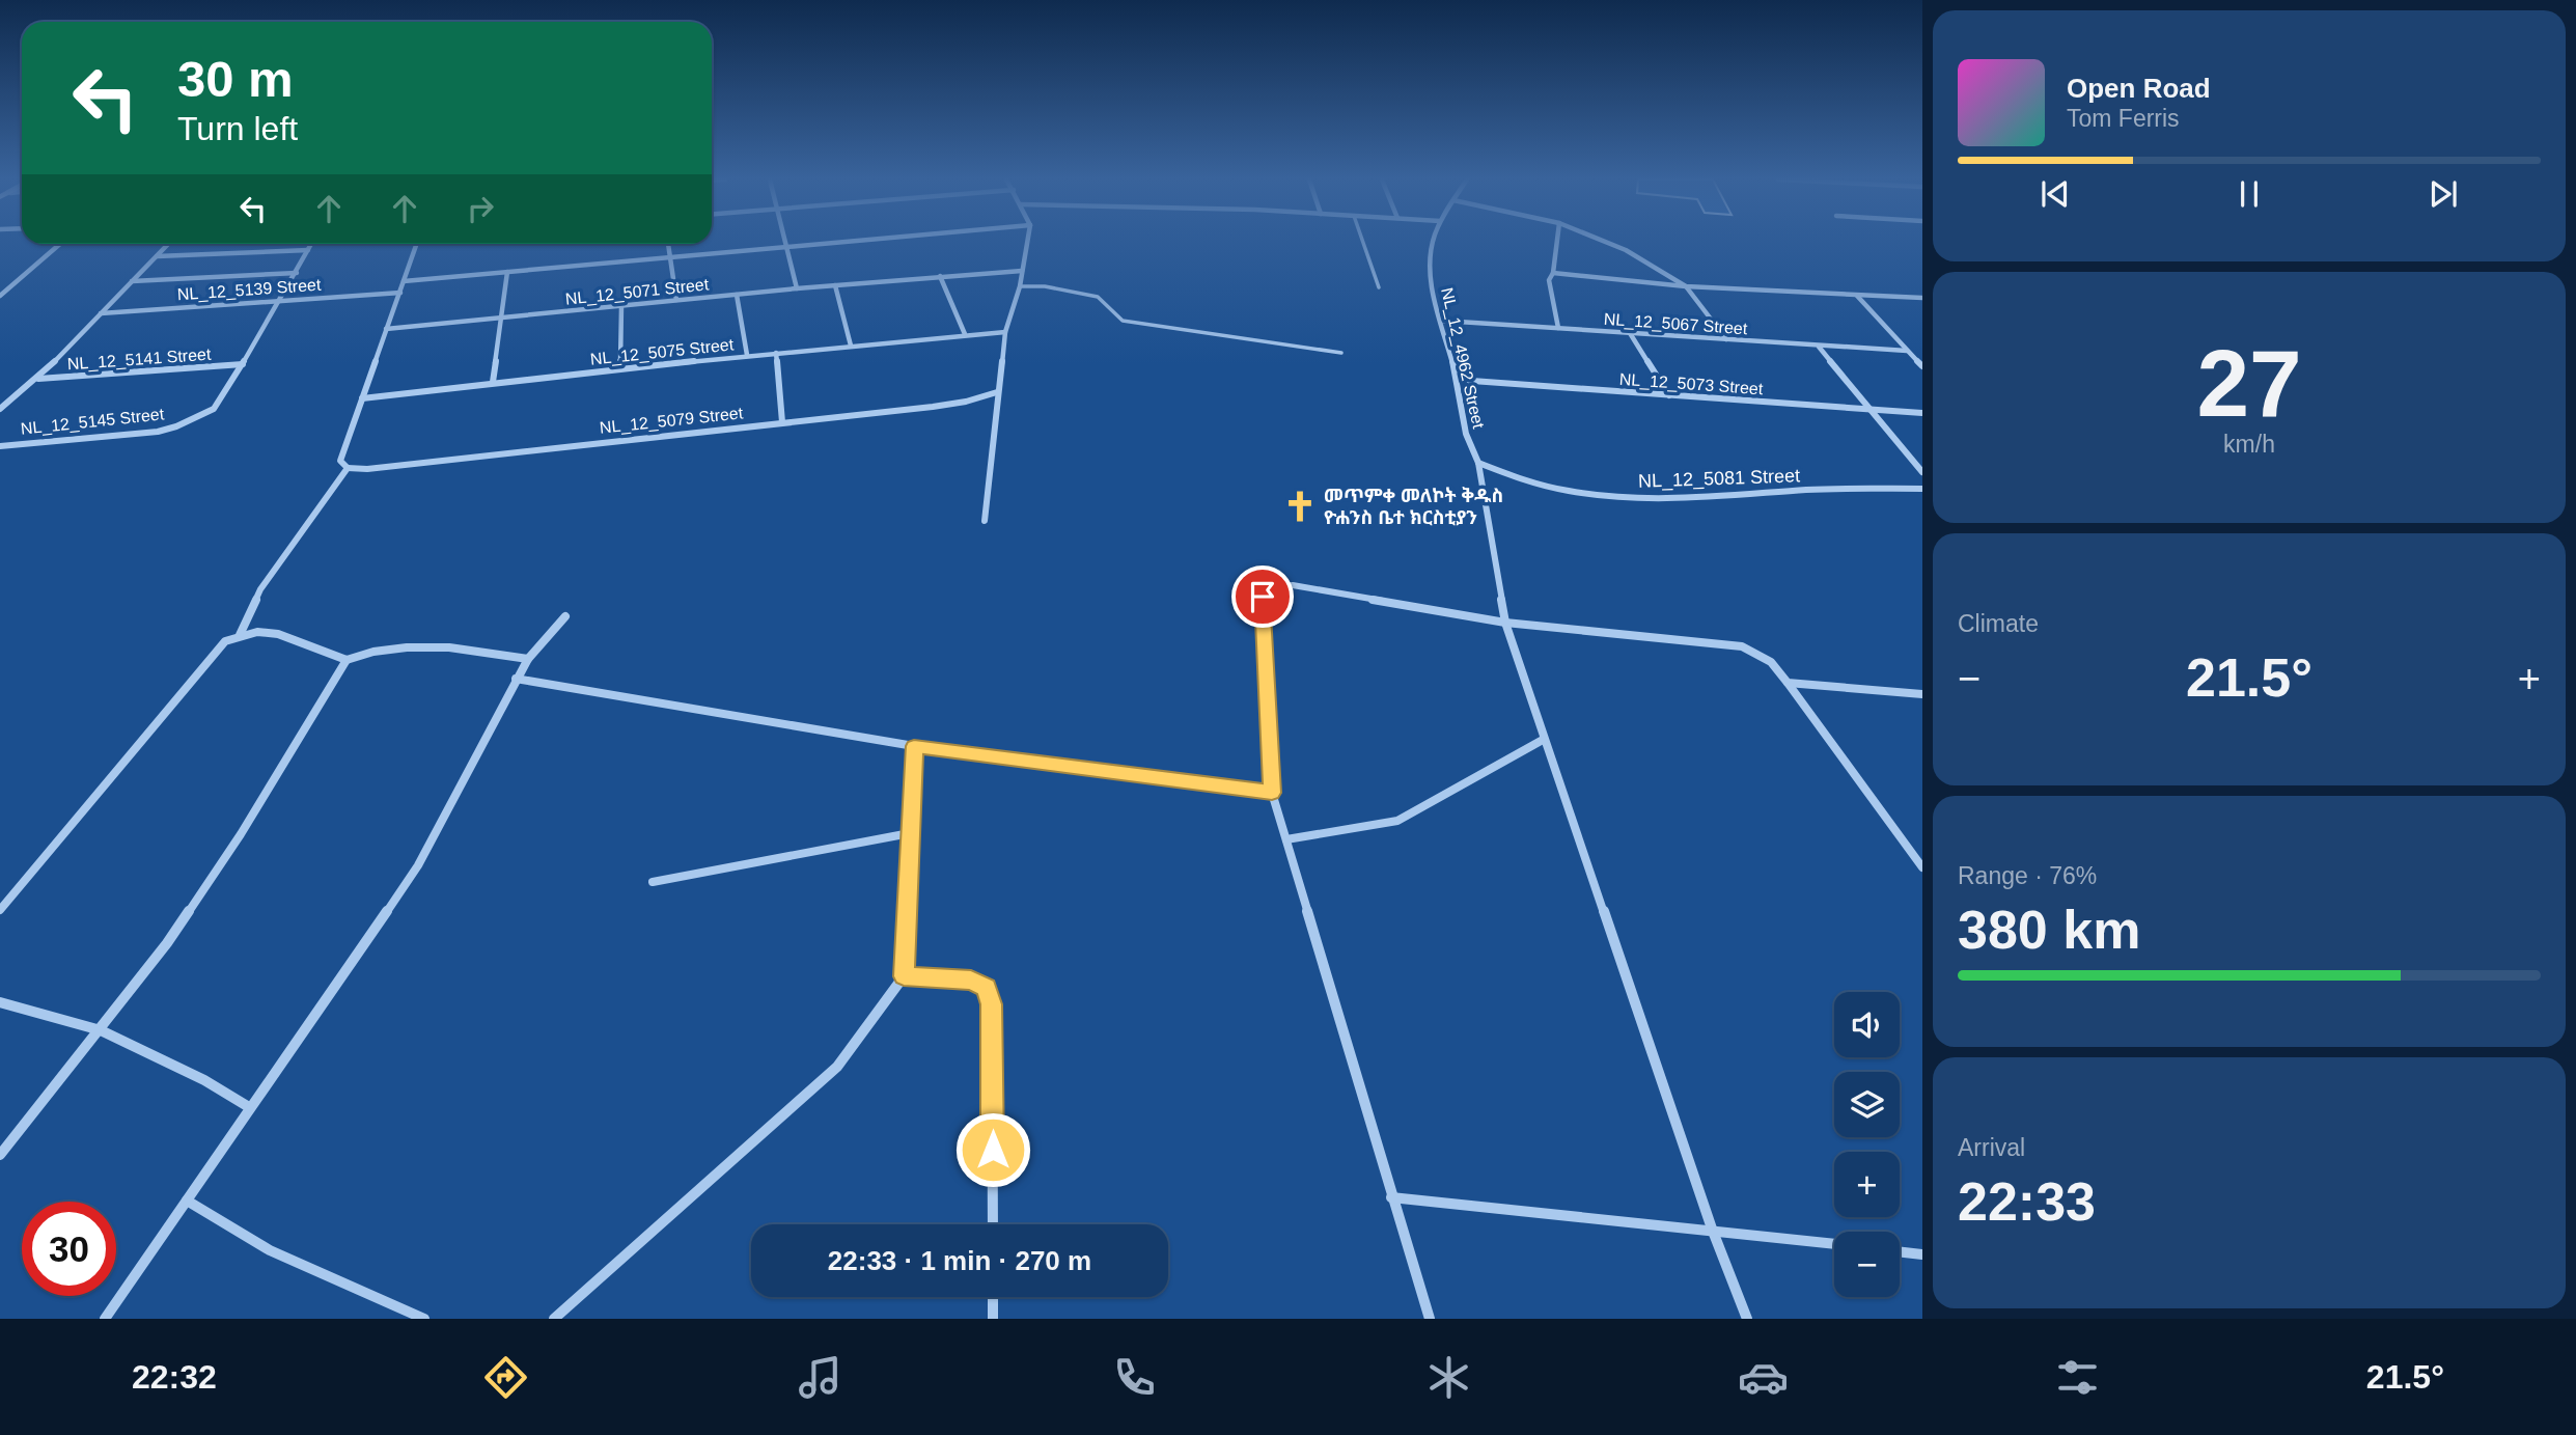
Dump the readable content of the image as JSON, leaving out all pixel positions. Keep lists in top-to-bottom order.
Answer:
{
  "streets": {
    "street": [
      "NL_12_5139 Street",
      "NL_12_5071 Street",
      "NL_12_5067 Street",
      "NL_12_5075 Street",
      "NL_12_4962 Street",
      "NL_12_5141 Street",
      "NL_12_5073 Street",
      "NL_12_5079 Street",
      "NL_12_5145 Street",
      "NL_12_5081 Street"
    ]
  },
  "crossings": [
    ["NL_12_5139 Street", "NL_12_5145 Street"],
    ["NL_12_5067 Street", "NL_12_4962 Street"],
    ["NL_12_4962 Street", "NL_12_5073 Street"],
    ["NL_12_4962 Street", "NL_12_5081 Street"],
    ["NL_12_5141 Street", "NL_12_5145 Street"]
  ],
  "places": {
    "church": ["መጥምቀ መለኮት ቅዱስ ዮሐንስ ቤተ ክርስቲያን"]
  },
  "page": {
    "turn": ["30 m", "Turn left"],
    "song": ["Open Road", "Tom Ferris"],
    "tile": [
      ["27", "km/h"],
      "Climate",
      ["Range · 76%", "380 km"],
      ["Arrival", "22:33"]
    ],
    "heat": ["−", "21.5°", "+"],
    "map_buttons": ["+", "−"],
    "limit": "30",
    "trip": "22:33 · 1 min · 270 m",
    "tabs": ["22:32", "21.5°"]
  }
}
